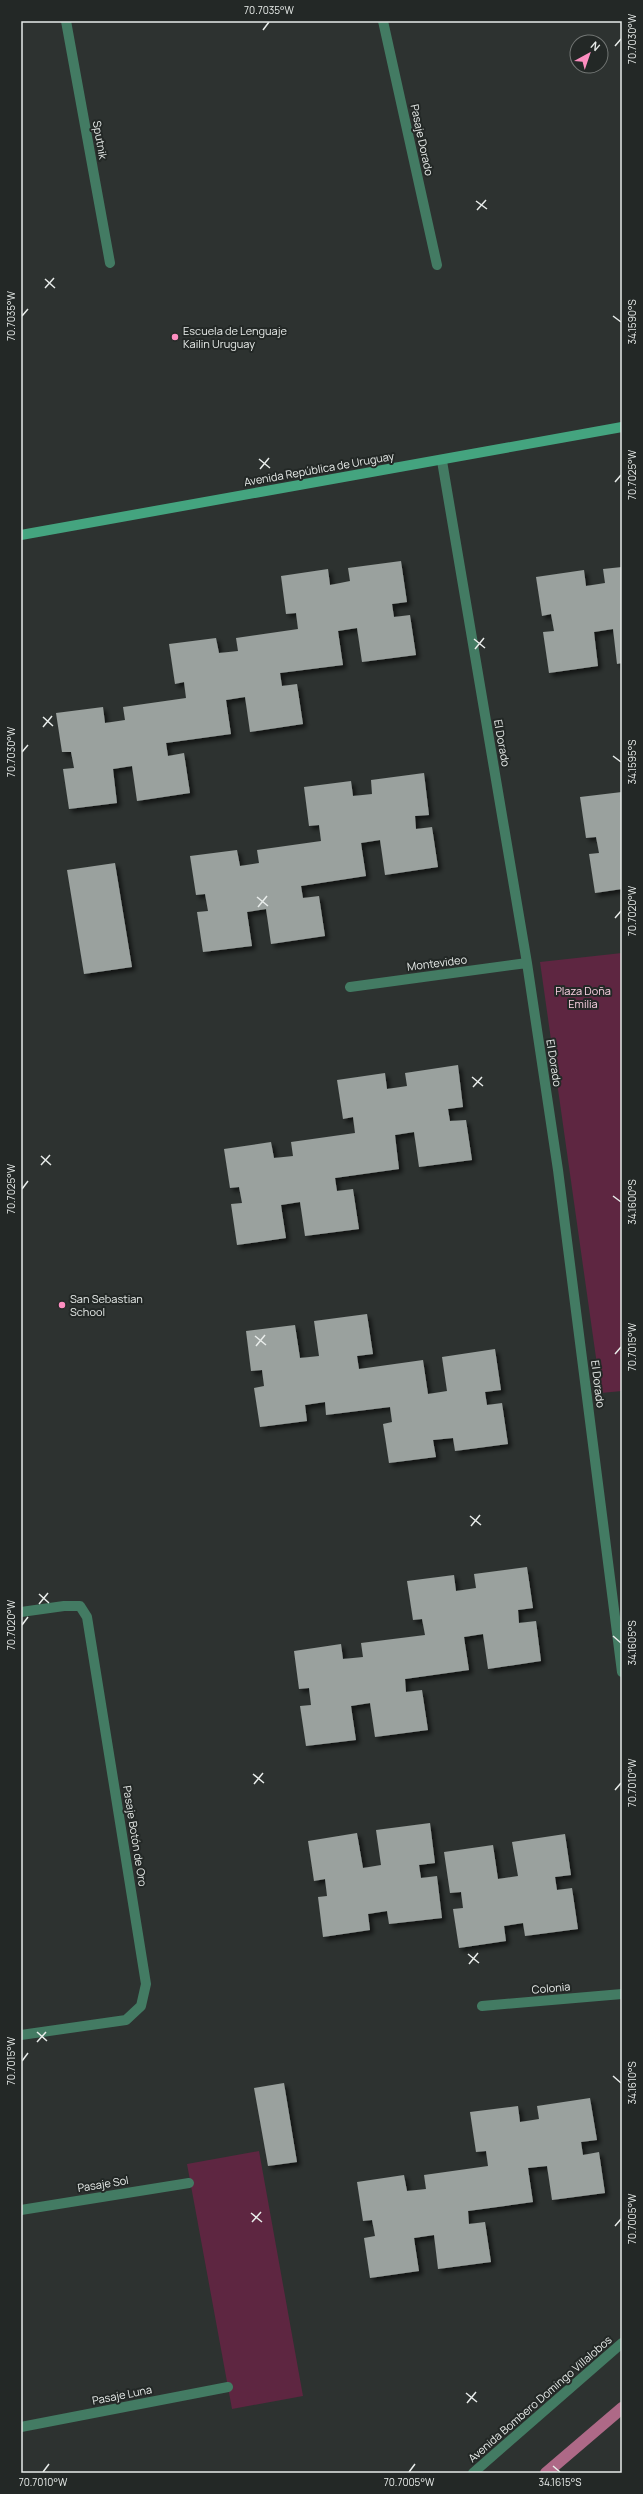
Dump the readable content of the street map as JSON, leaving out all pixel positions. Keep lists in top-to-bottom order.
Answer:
{
  "streets": {
    "street": [
      "Sputnik",
      "Pasaje Dorado",
      "Avenida República de Uruguay",
      "El Dorado",
      "Montevideo",
      "Pasaje Botón de Oro",
      "Colonia",
      "Pasaje Sol",
      "Pasaje Luna",
      "Avenida Bombero Domingo Villalobos"
    ]
  },
  "crossings": [
    ["Avenida República de Uruguay", "El Dorado"],
    ["El Dorado", "Montevideo"]
  ],
  "parks": ["Plaza Doña Emilia"],
  "places": ["Escuela de Lenguaje Kailin Uruguay", "San Sebastian School"],
  "north": "top right",
  "coordinates": [
    "70.7035°W",
    "70.7030°W",
    "34.1590°S",
    "70.7025°W",
    "34.1595°S",
    "70.7020°W",
    "34.1600°S",
    "70.7015°W",
    "34.1605°S",
    "70.7010°W",
    "34.1610°S",
    "70.7005°W",
    "34.1615°S"
  ]
}
